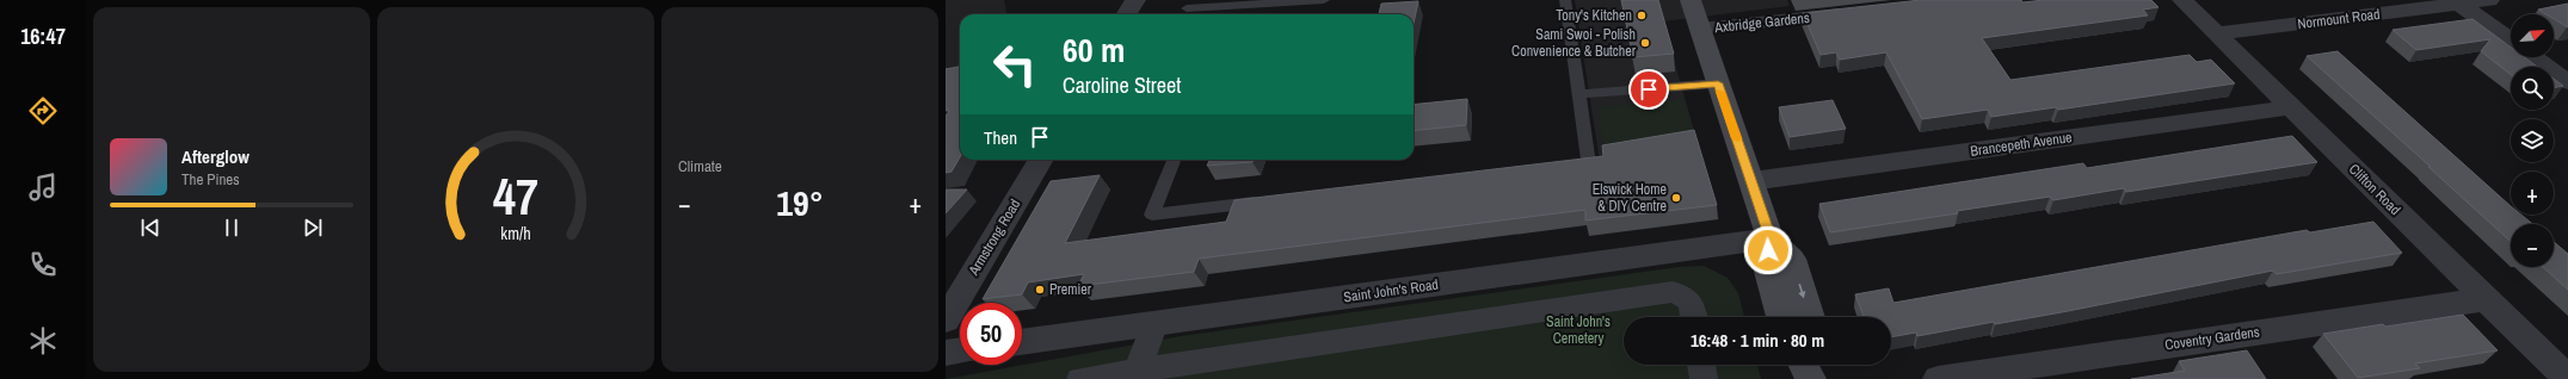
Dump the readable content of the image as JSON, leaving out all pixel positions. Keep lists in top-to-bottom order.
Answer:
{
  "streets": {
    "street": [
      "Normount Road",
      "Axbridge Gardens",
      "Brancepeth Avenue",
      "Clifton Road",
      "Armstrong Road",
      "Saint John's Road",
      "Coventry Gardens"
    ]
  },
  "crossings": [
    ["Normount Road", "Clifton Road"],
    ["Brancepeth Avenue", "Clifton Road"],
    ["Clifton Road", "Coventry Gardens"]
  ],
  "parks": ["Saint John's Cemetery"],
  "places": [
    "Tony's Kitchen",
    "Sami Swoi - Polish Convenience & Butcher",
    "Elswick Home & DIY Centre",
    "Premier"
  ],
  "north": "top right",
  "page": {
    "tabs": "16:47",
    "tile": "Climate",
    "map_buttons": ["+", "−"],
    "turn": ["60 m", "Caroline Street"],
    "then": "Then",
    "song": ["Afterglow", "The Pines"],
    "heat": ["−", "19°", "+"],
    "limit": "50",
    "trip": "16:48 · 1 min · 80 m",
    "gauge": ["47", "km/h"]
  }
}
